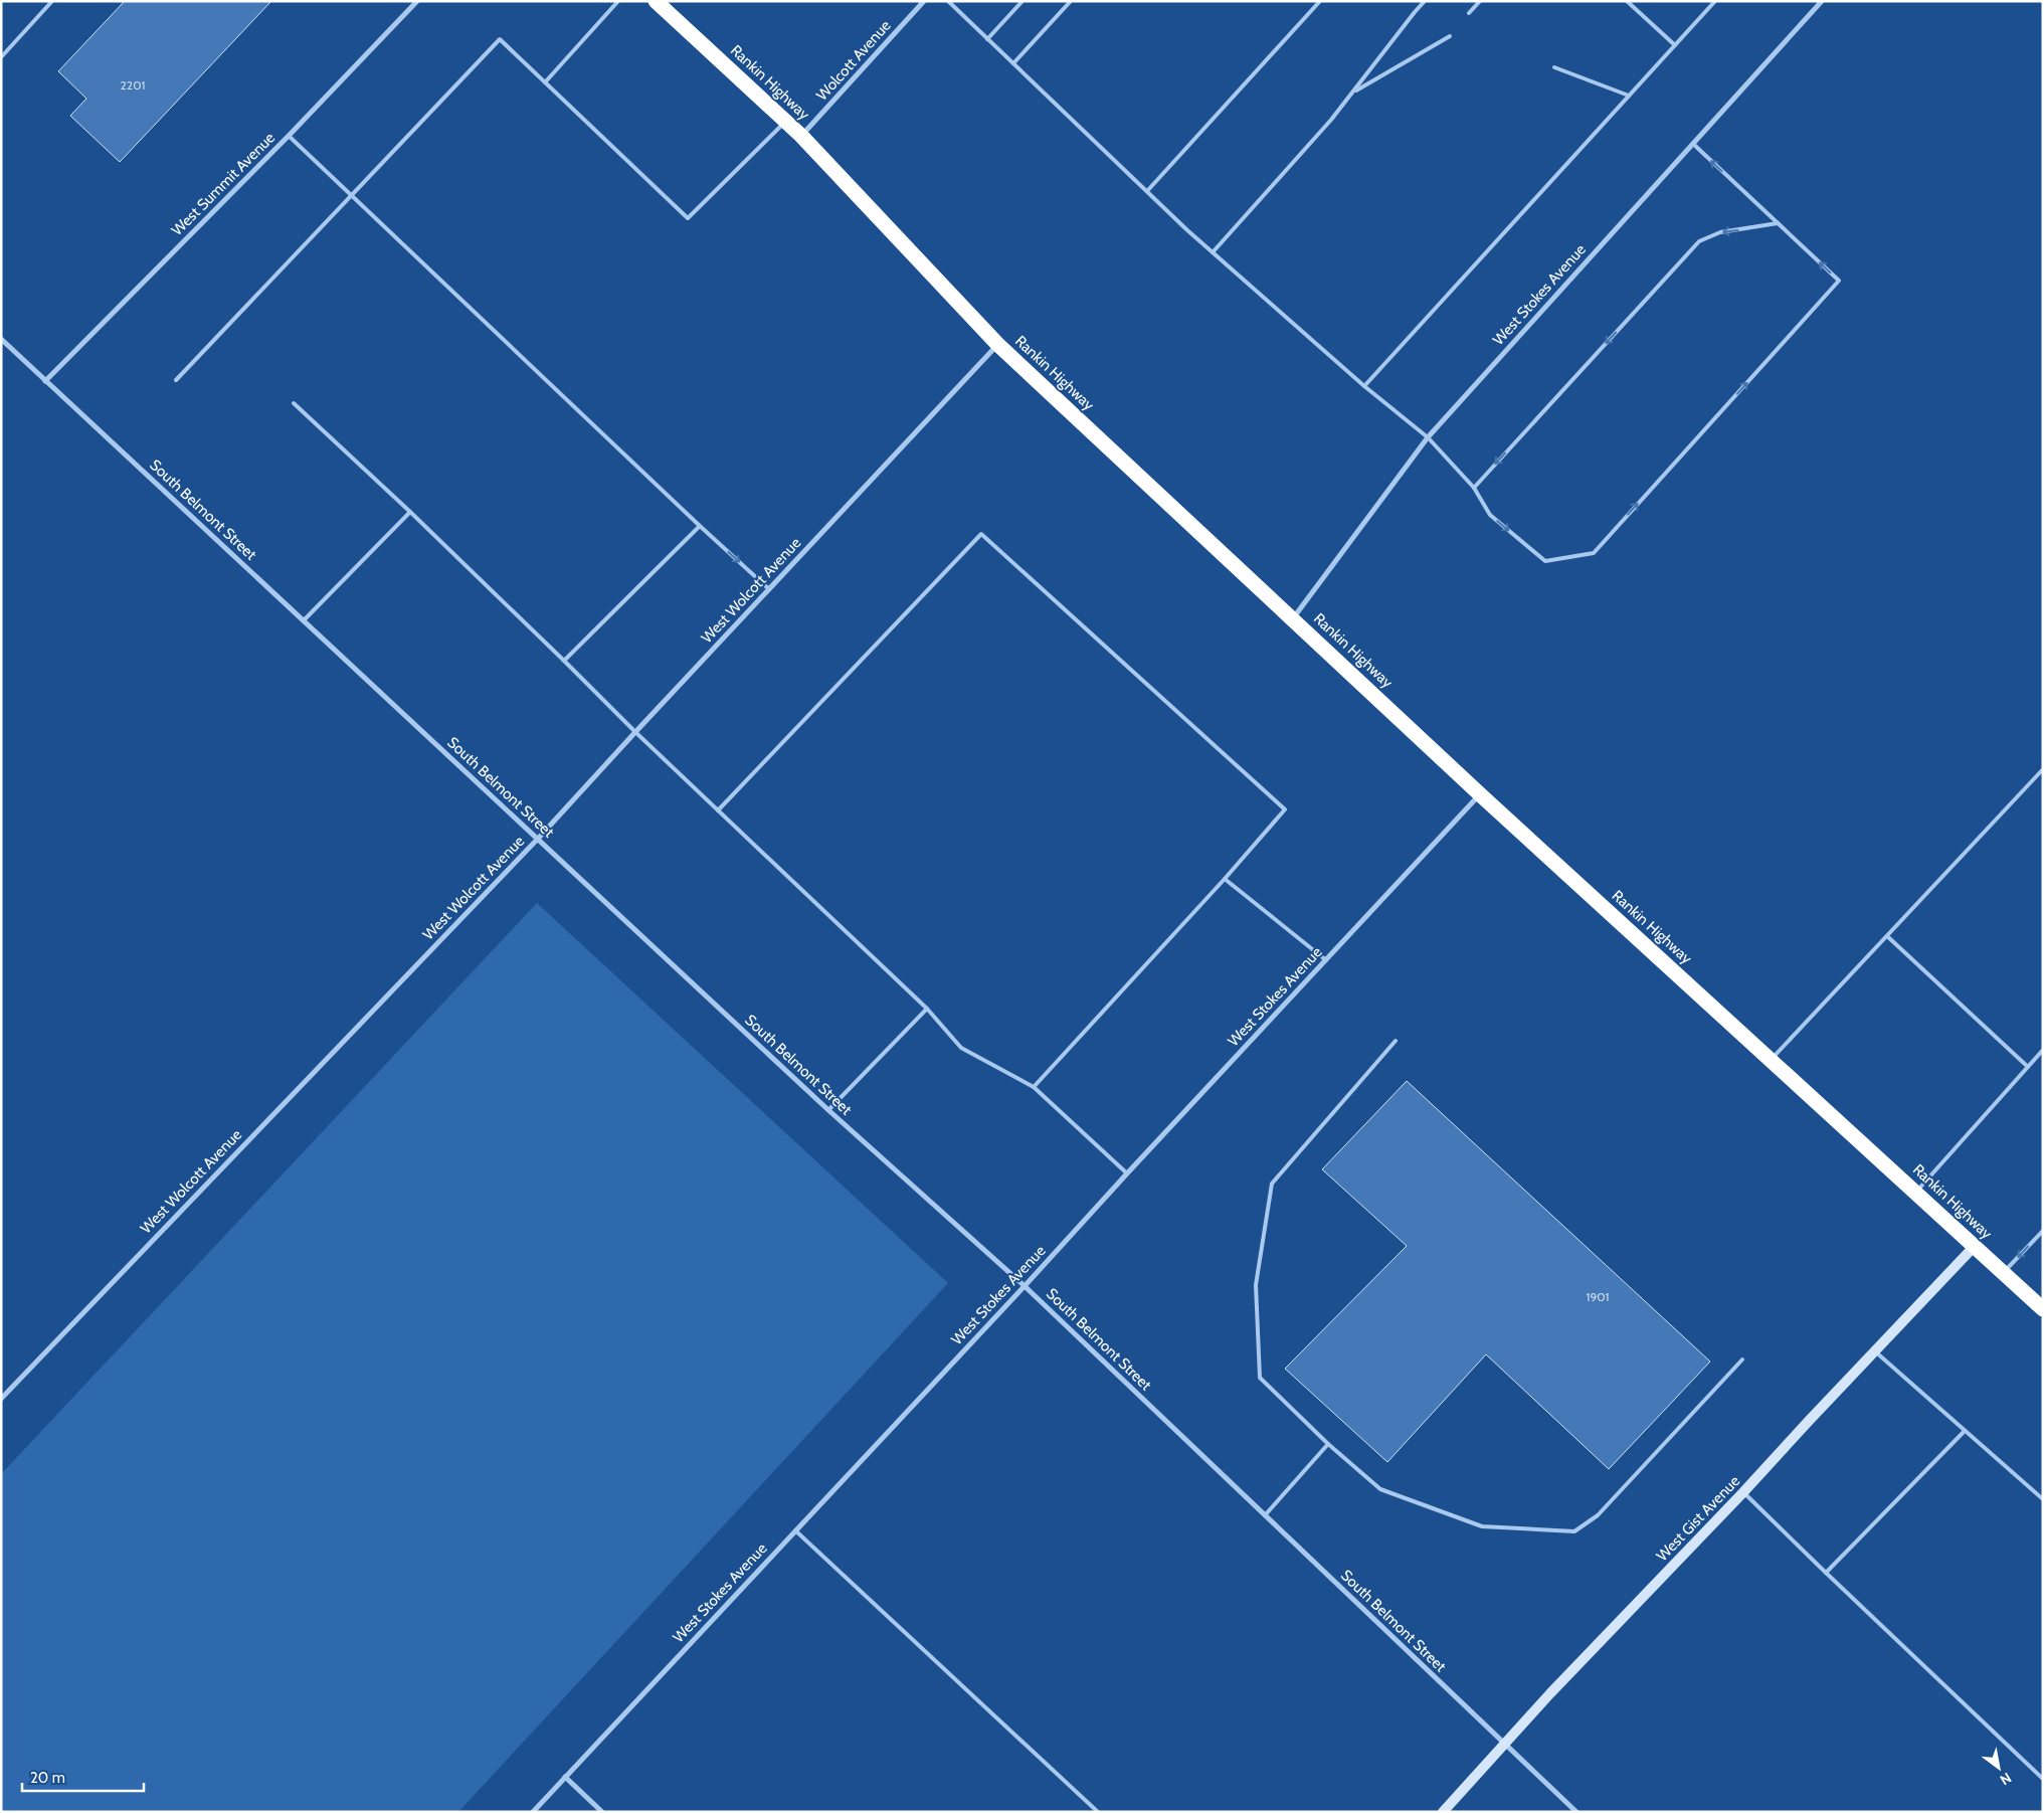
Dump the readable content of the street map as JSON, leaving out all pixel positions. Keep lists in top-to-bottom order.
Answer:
{
  "streets": {
    "highway": ["Rankin Highway"],
    "street": [
      "Wolcott Avenue",
      "West Summit Avenue",
      "West Stokes Avenue",
      "South Belmont Street",
      "West Wolcott Avenue",
      "West Gist Avenue"
    ]
  },
  "crossings": [
    ["Wolcott Avenue", "Rankin Highway"],
    ["Rankin Highway", "West Stokes Avenue"],
    ["Rankin Highway", "West Wolcott Avenue"],
    ["Rankin Highway", "West Gist Avenue"],
    ["West Summit Avenue", "South Belmont Street"],
    ["West Stokes Avenue", "South Belmont Street"],
    ["South Belmont Street", "West Wolcott Avenue"],
    ["South Belmont Street", "West Gist Avenue"]
  ],
  "house_numbers": ["2201", "1901"],
  "scale_bar": "20 m",
  "north": "bottom right"
}
